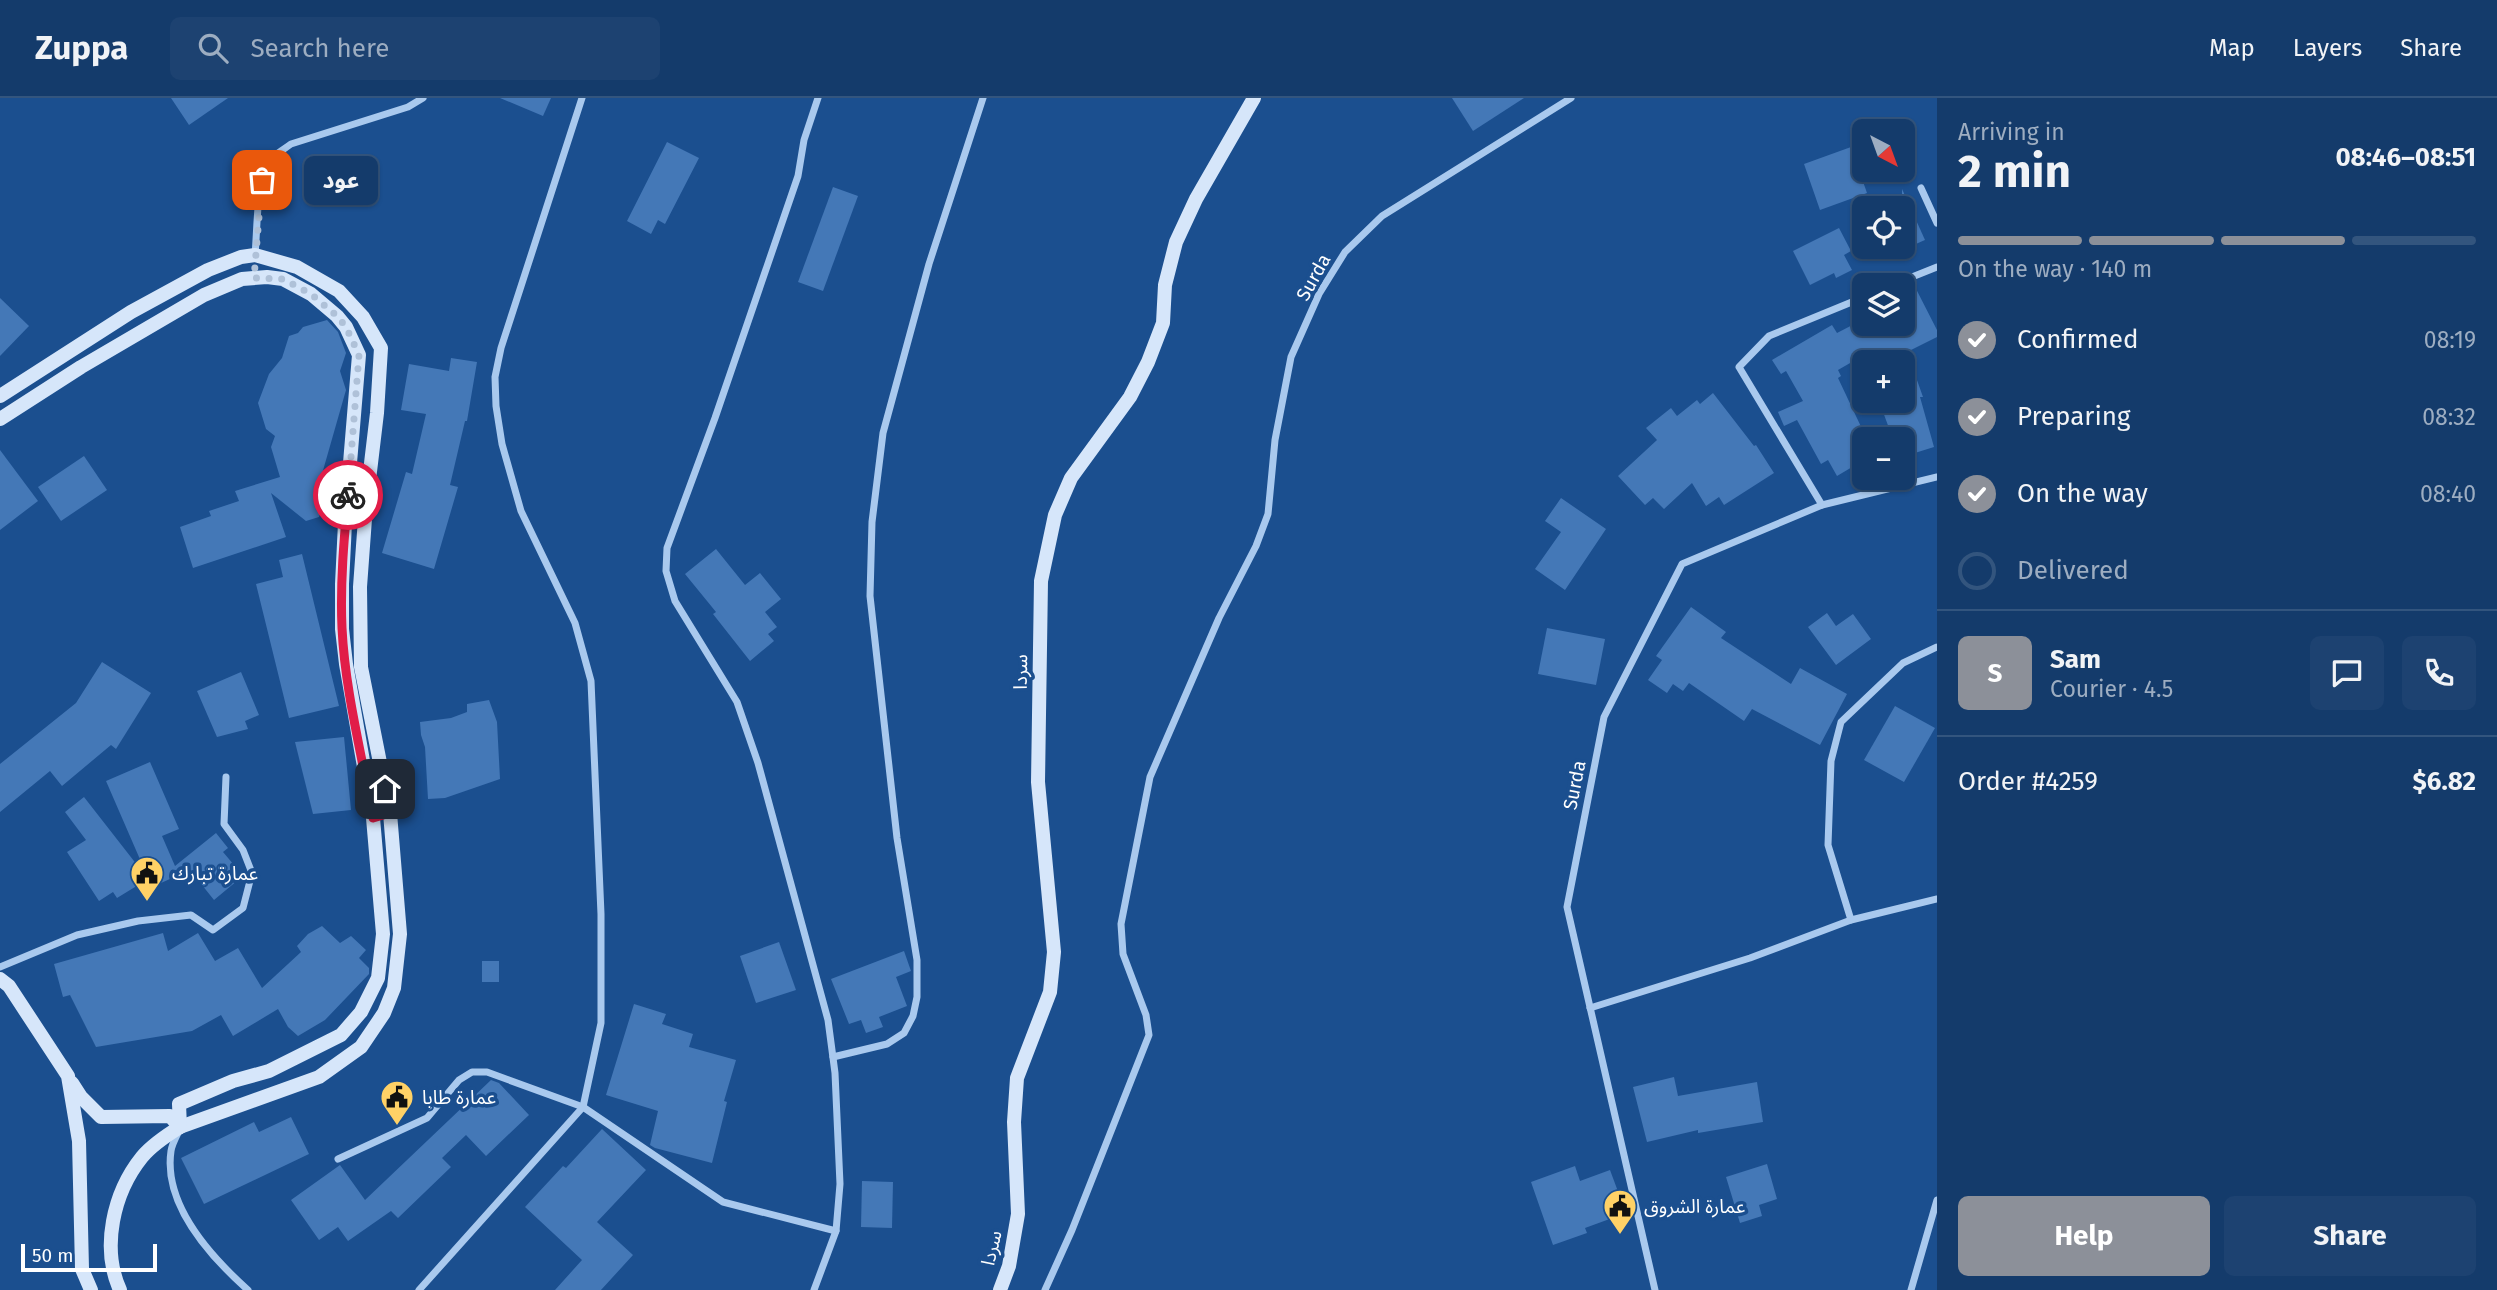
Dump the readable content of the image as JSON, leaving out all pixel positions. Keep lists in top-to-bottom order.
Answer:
{
  "streets": {
    "main road": ["سردا"],
    "street": ["Surda"]
  },
  "places": {
    "other": ["عود"],
    "public building": ["عمارة تبارك", "عمارة طابا", "عمارة الشروق"]
  },
  "scale_bar": "50 m",
  "north": "bottom right",
  "page": {
    "header": "Zuppa",
    "search": "Search here",
    "nav": ["Map", "Layers", "Share"],
    "heading": ["2 min", "Arriving in", "08:46–08:51"],
    "panel": [
      "Sam",
      "Courier · 4.5",
      "Order #4259",
      "$6.82"
    ],
    "map_buttons": ["+", "−"],
    "bubble": "عود",
    "bar": "On the way · 140 m",
    "list": [
      ["Confirmed", "08:19"],
      ["Preparing", "08:32"],
      ["On the way", "08:40"],
      "Delivered"
    ],
    "round": "S",
    "buttons": ["Help", "Share"],
    "scale": "50 m"
  }
}
